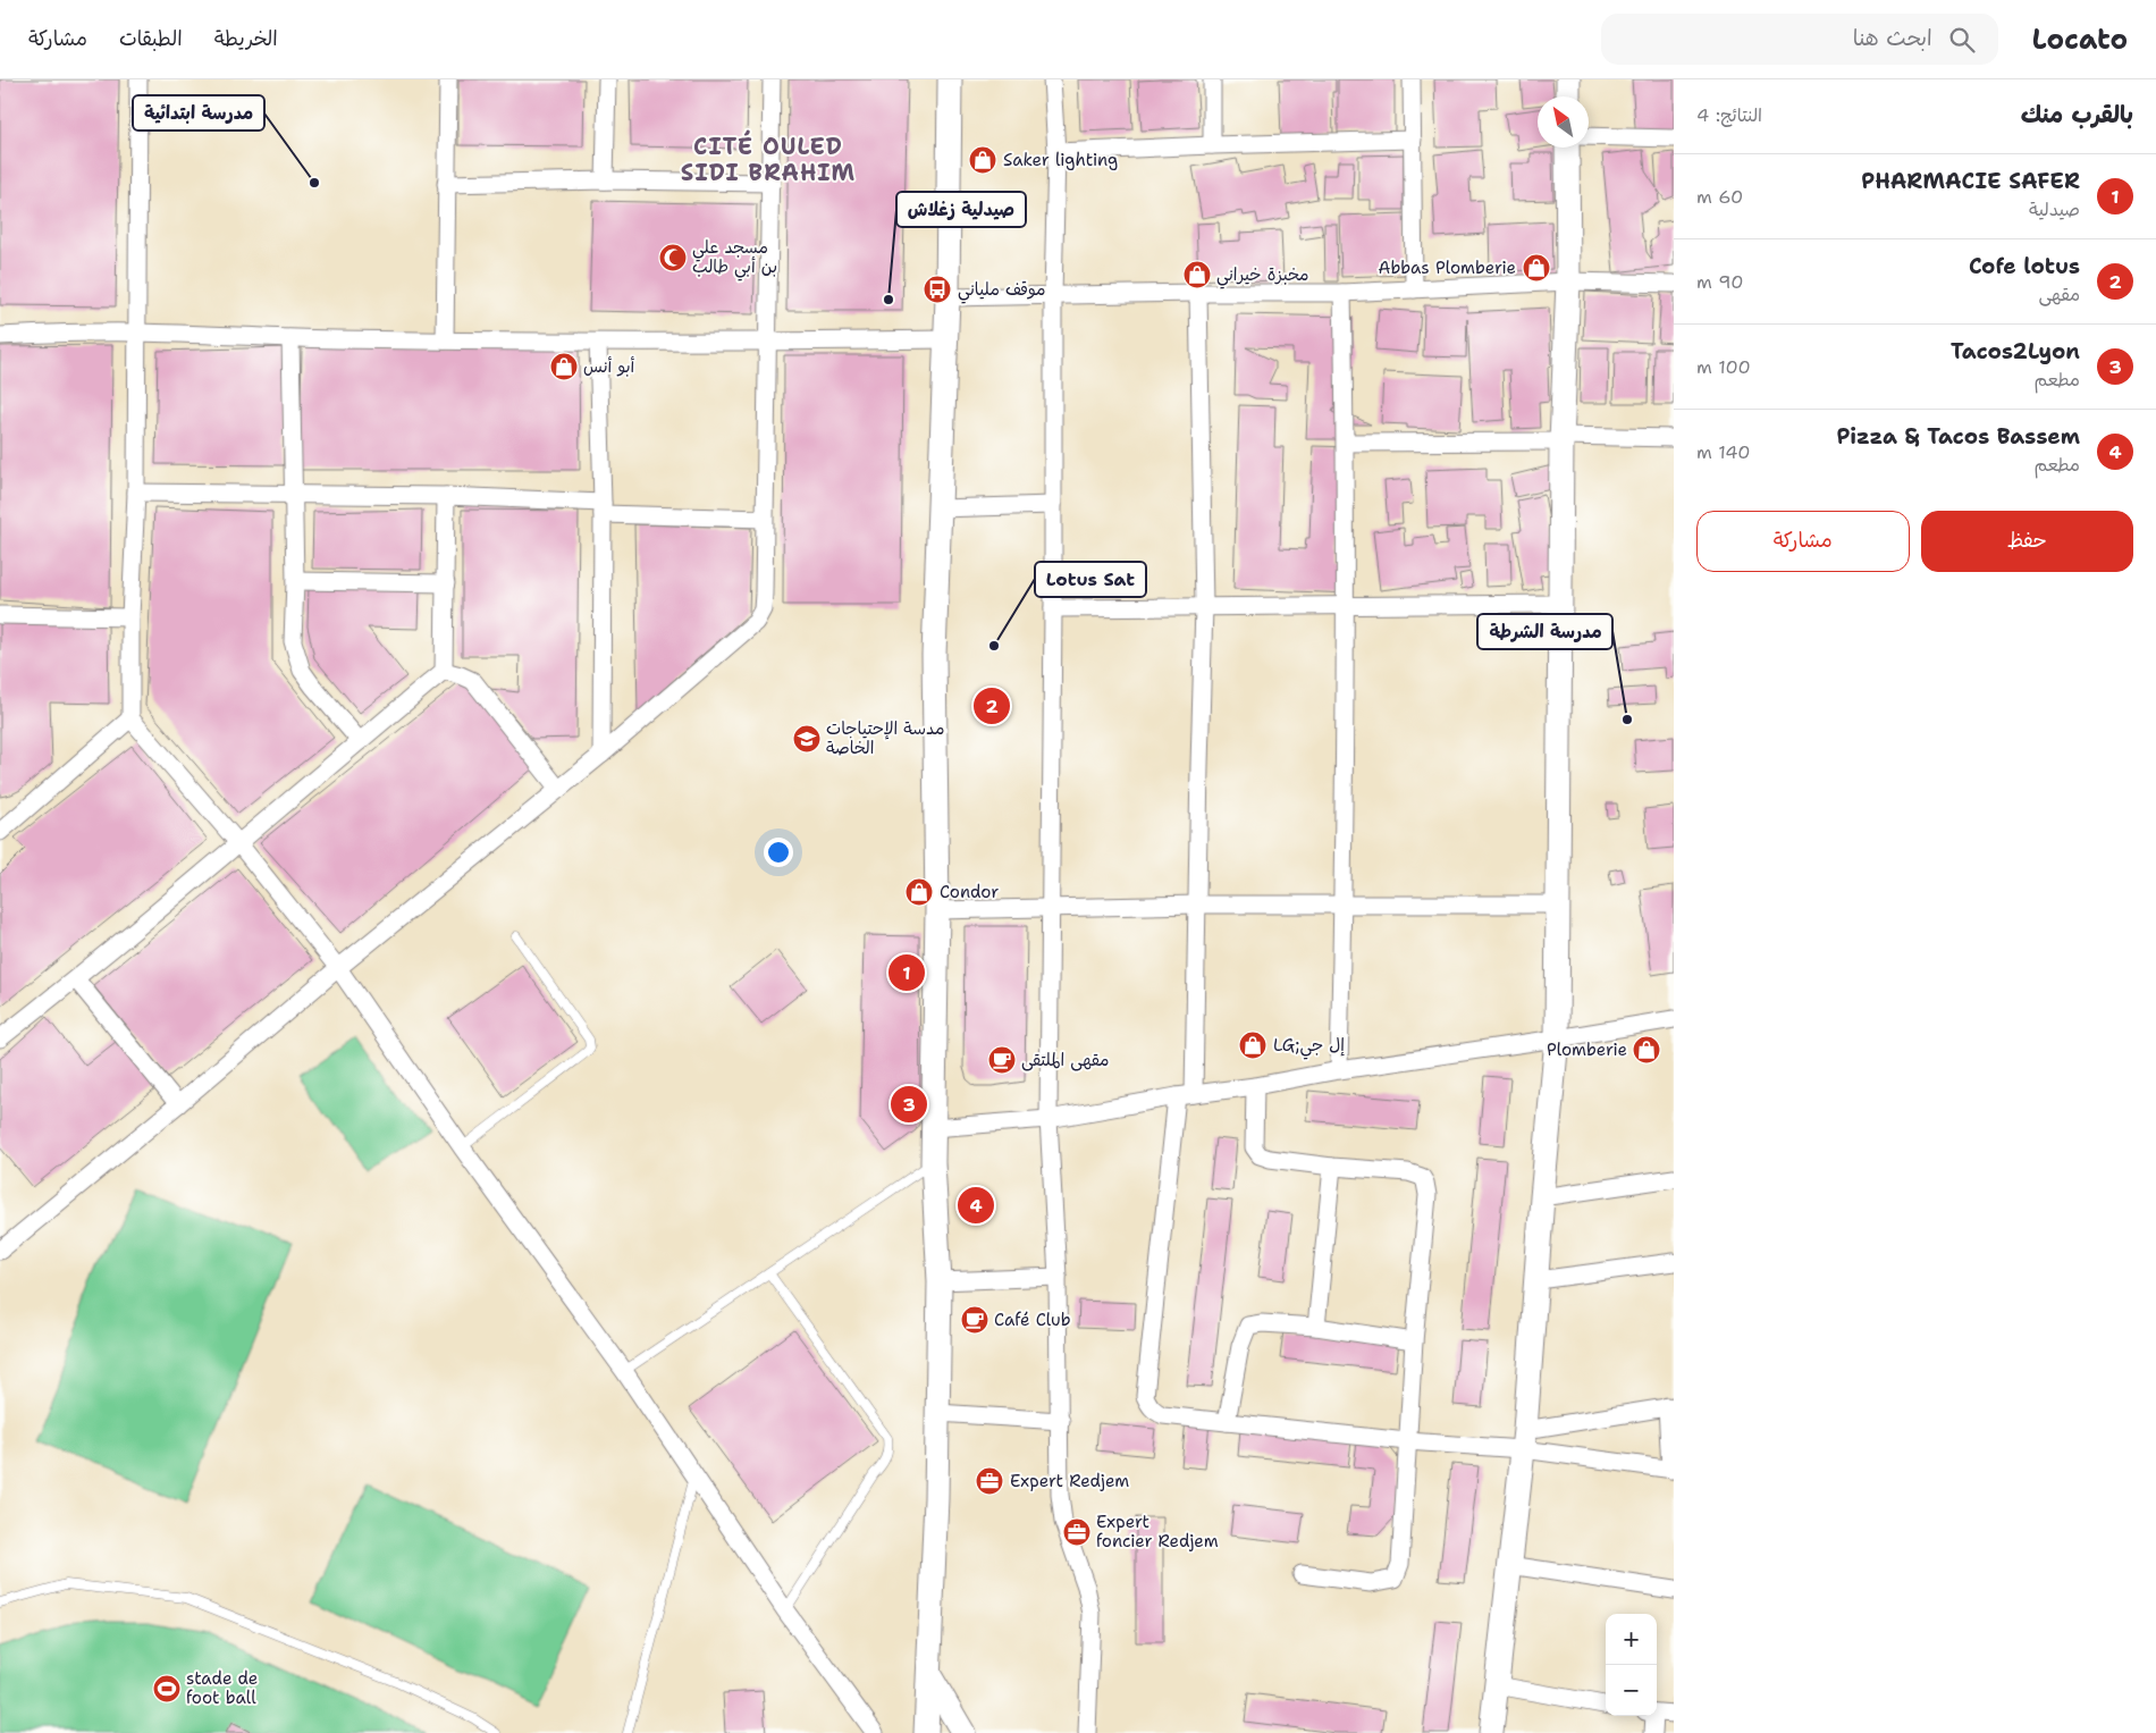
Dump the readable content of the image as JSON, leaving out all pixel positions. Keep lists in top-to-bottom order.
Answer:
{
  "districts": ["CITÉ OULED SIDI BRAHIM"],
  "places": {
    "shop": [
      "Saker lighting",
      "Abbas Plomberie",
      "مخبزة خيراني",
      "أبو أنس",
      "Condor",
      "LG;إل جي",
      "Plomberie"
    ],
    "other": [
      "مدرسة ابتدائية",
      "صيدلية زغلاش",
      "Lotus Sat",
      "مدرسة الشرطة"
    ],
    "mosque": ["مسجد علي بن أبي طالب"],
    "bus stop": ["موقف ملياني"],
    "school or university": ["مدسة الإحتياجات الخاصة"],
    "cafe": ["مقهى الملتقى", "Café Club"],
    "office": ["Expert Redjem", "Expert foncier Redjem"],
    "sports": ["stade de foot ball"]
  },
  "north": "top left",
  "page": {
    "header": "Locato",
    "search": "ابحث هنا",
    "nav": ["الخريطة", "الطبقات", "مشاركة"],
    "heading": ["بالقرب منك", "النتائج: 4"],
    "list": [
      {
        "mark": "1",
        "name": "PHARMACIE SAFER",
        "note": "صيدلية",
        "value": "60 m"
      },
      {
        "mark": "2",
        "name": "Cofe lotus",
        "note": "مقهى",
        "value": "90 m"
      },
      {
        "mark": "3",
        "name": "Tacos2Lyon",
        "note": "مطعم",
        "value": "100 m"
      },
      {
        "mark": "4",
        "name": "Pizza & Tacos Bassem",
        "note": "مطعم",
        "value": "140 m"
      }
    ],
    "buttons": ["حفظ", "مشاركة"],
    "pins": [
      "2",
      "1",
      "3",
      "4"
    ],
    "map_buttons": ["+", "−"]
  }
}
